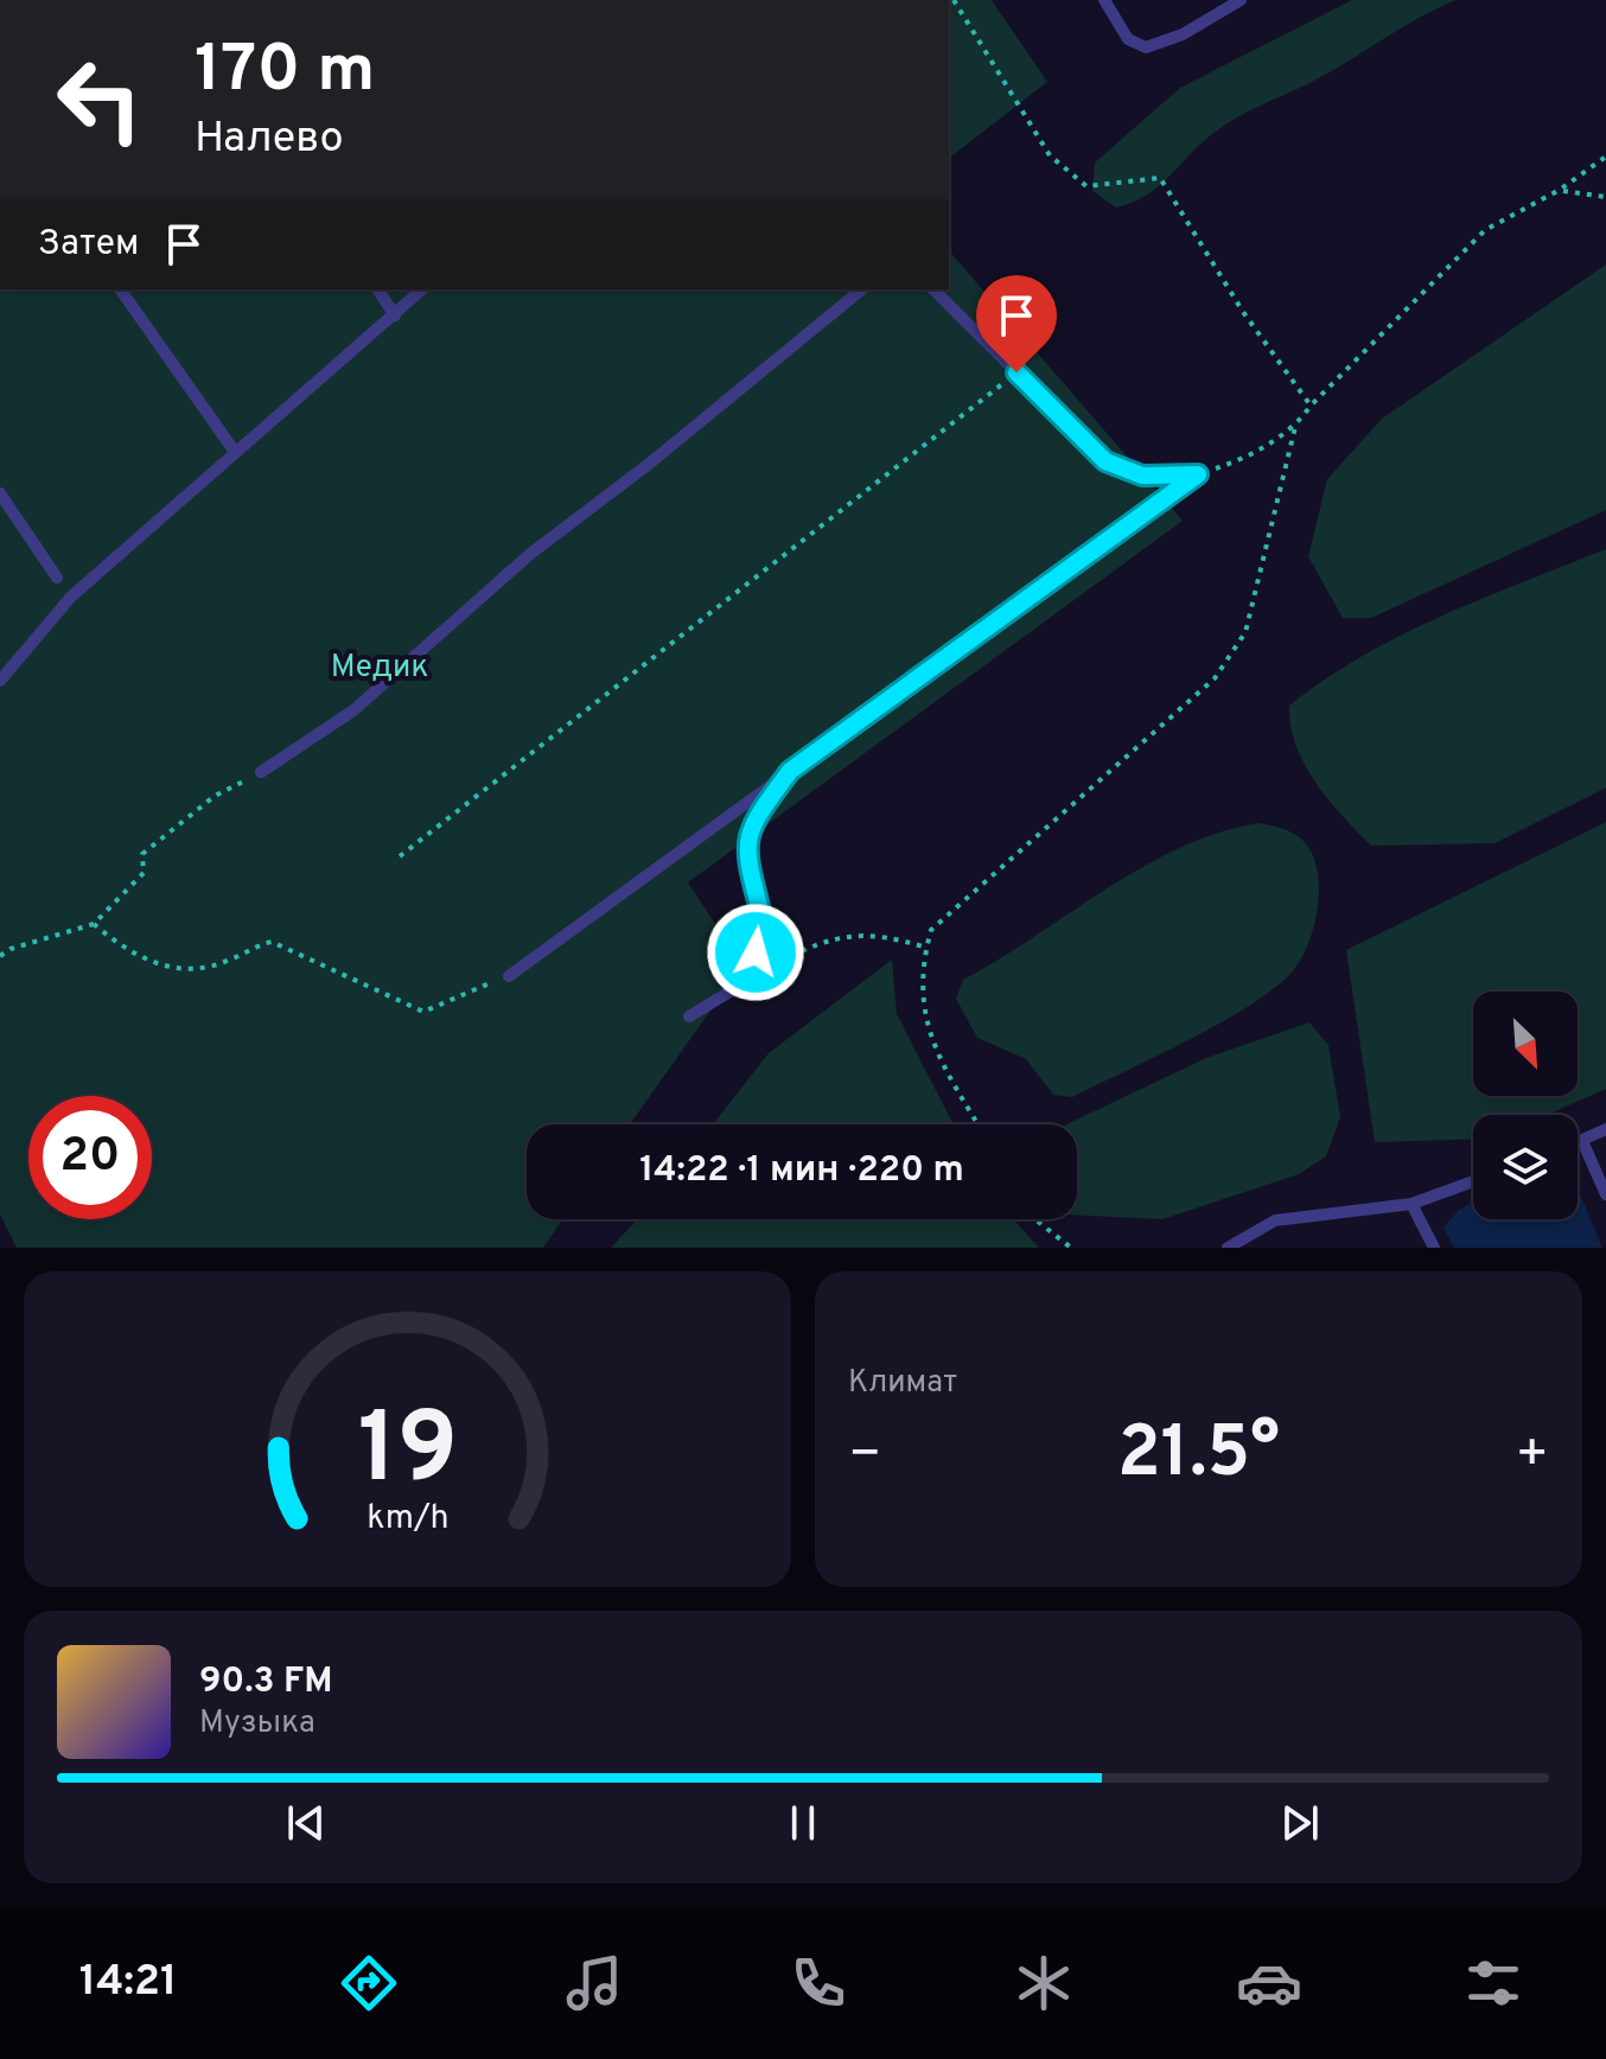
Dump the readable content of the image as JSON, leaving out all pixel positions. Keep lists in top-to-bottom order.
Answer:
{
  "parks": ["Медик"],
  "north": "bottom right",
  "page": {
    "turn": ["170 m", "Налево"],
    "then": "Затем",
    "limit": "20",
    "trip": "14:22 · 1 мин · 220 m",
    "tile": "Климат",
    "heat": ["−", "21.5°", "+"],
    "song": ["90.3 FM", "Музыка"],
    "tabs": "14:21",
    "gauge": ["19", "km/h"]
  }
}
